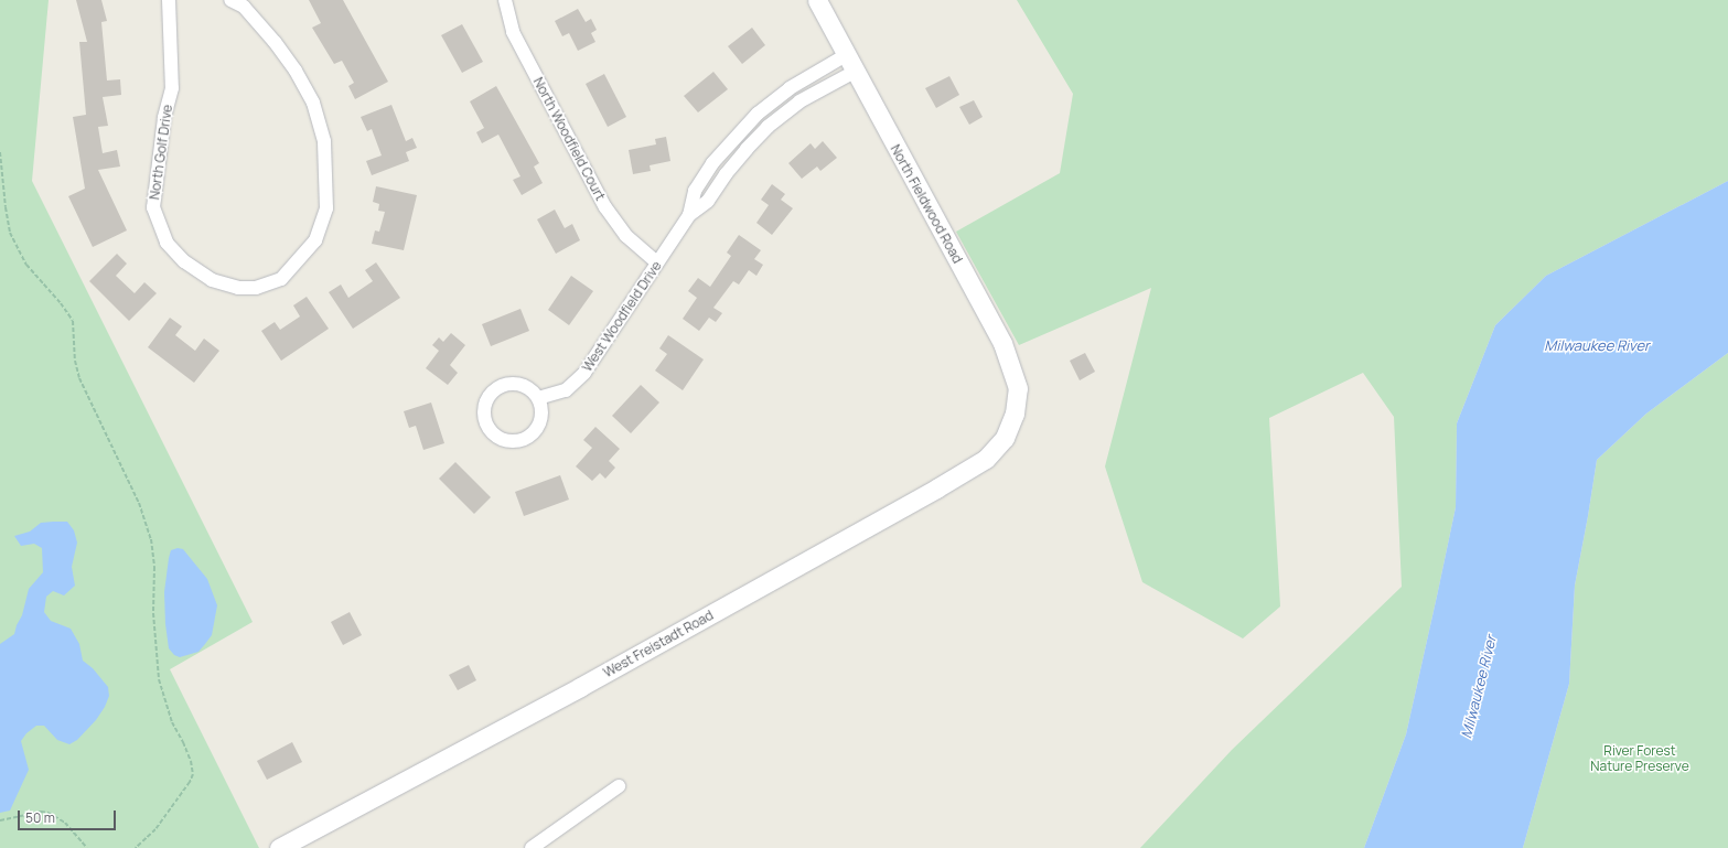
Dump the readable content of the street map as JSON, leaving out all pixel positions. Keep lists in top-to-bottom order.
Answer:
{
  "streets": {
    "street": [
      "North Woodfield Court",
      "North Golf Drive",
      "North Fieldwood Road",
      "West Woodfield Drive",
      "West Freistadt Road"
    ]
  },
  "crossings": [
    ["North Woodfield Court", "West Woodfield Drive"],
    ["North Fieldwood Road", "West Woodfield Drive"],
    ["North Fieldwood Road", "West Freistadt Road"]
  ],
  "water": ["Milwaukee River"],
  "parks": ["River Forest Nature Preserve"],
  "scale_bar": "50 m"
}
